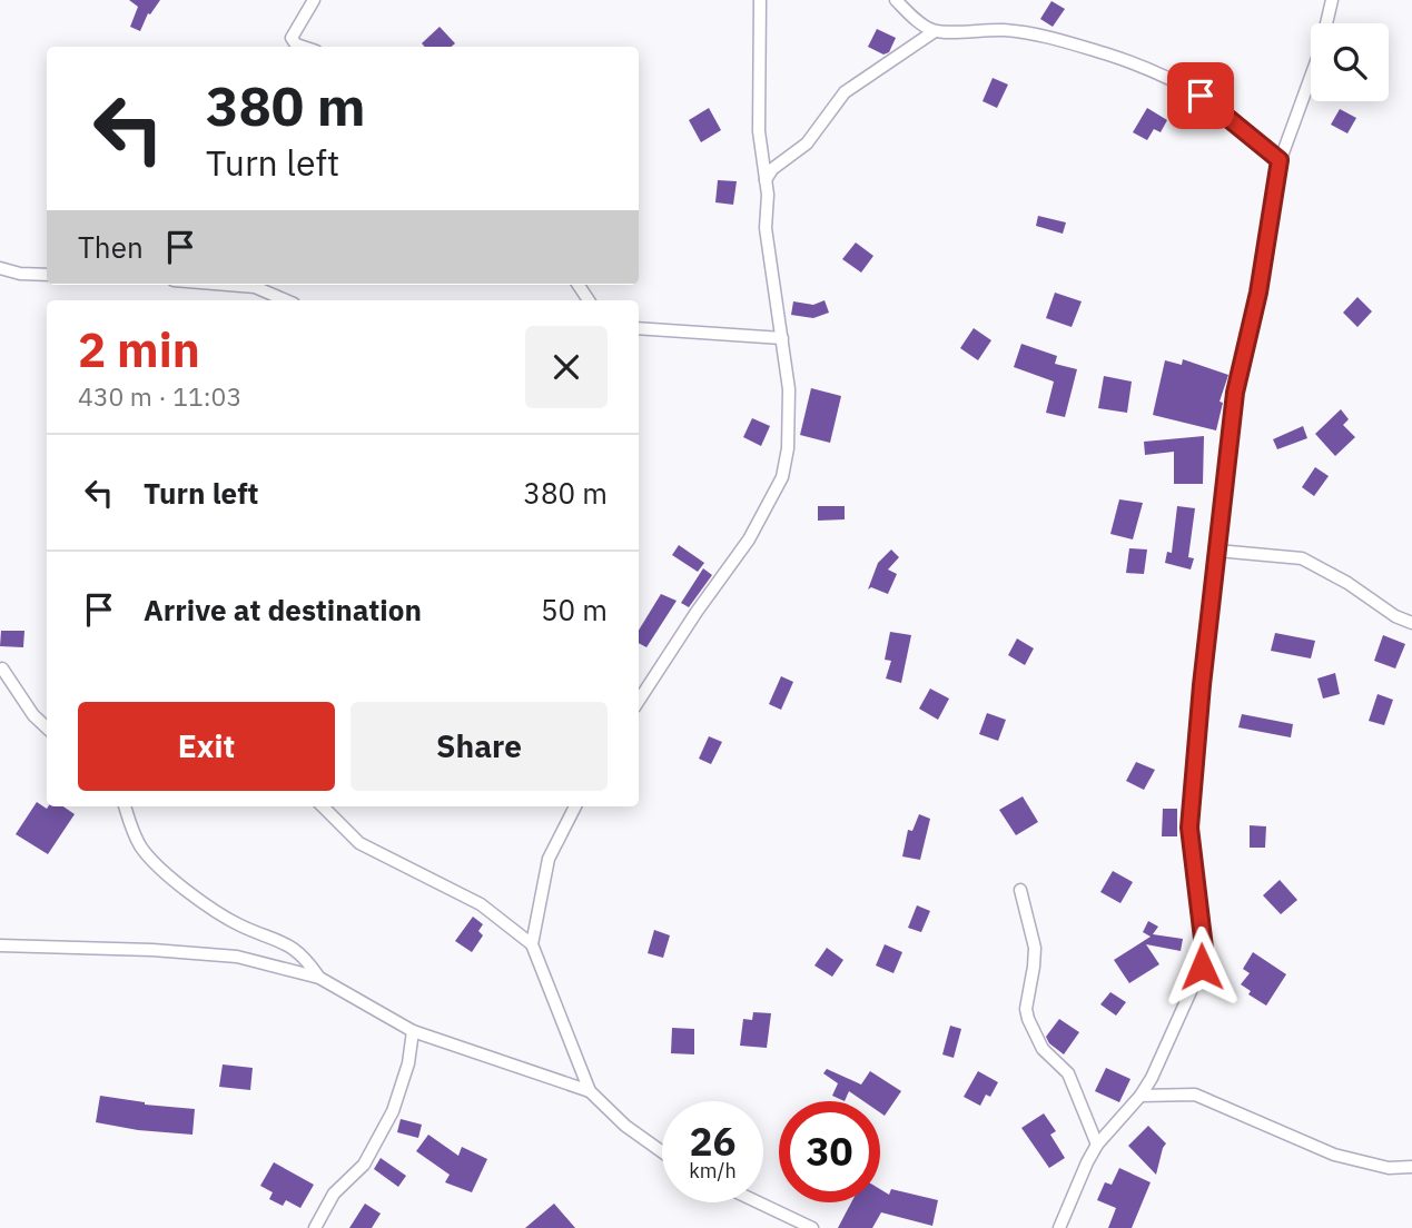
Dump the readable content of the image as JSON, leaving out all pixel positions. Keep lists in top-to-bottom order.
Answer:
{
  "page": {
    "turn": ["380 m", "Turn left"],
    "then": "Then",
    "heading": ["2 min", "430 m · 11:03"],
    "list": [
      {
        "name": "Turn left",
        "value": "380 m"
      },
      {
        "name": "Arrive at destination",
        "value": "50 m"
      }
    ],
    "buttons": ["Exit", "Share"],
    "speed": "26 km/h",
    "limit": "30"
  }
}
